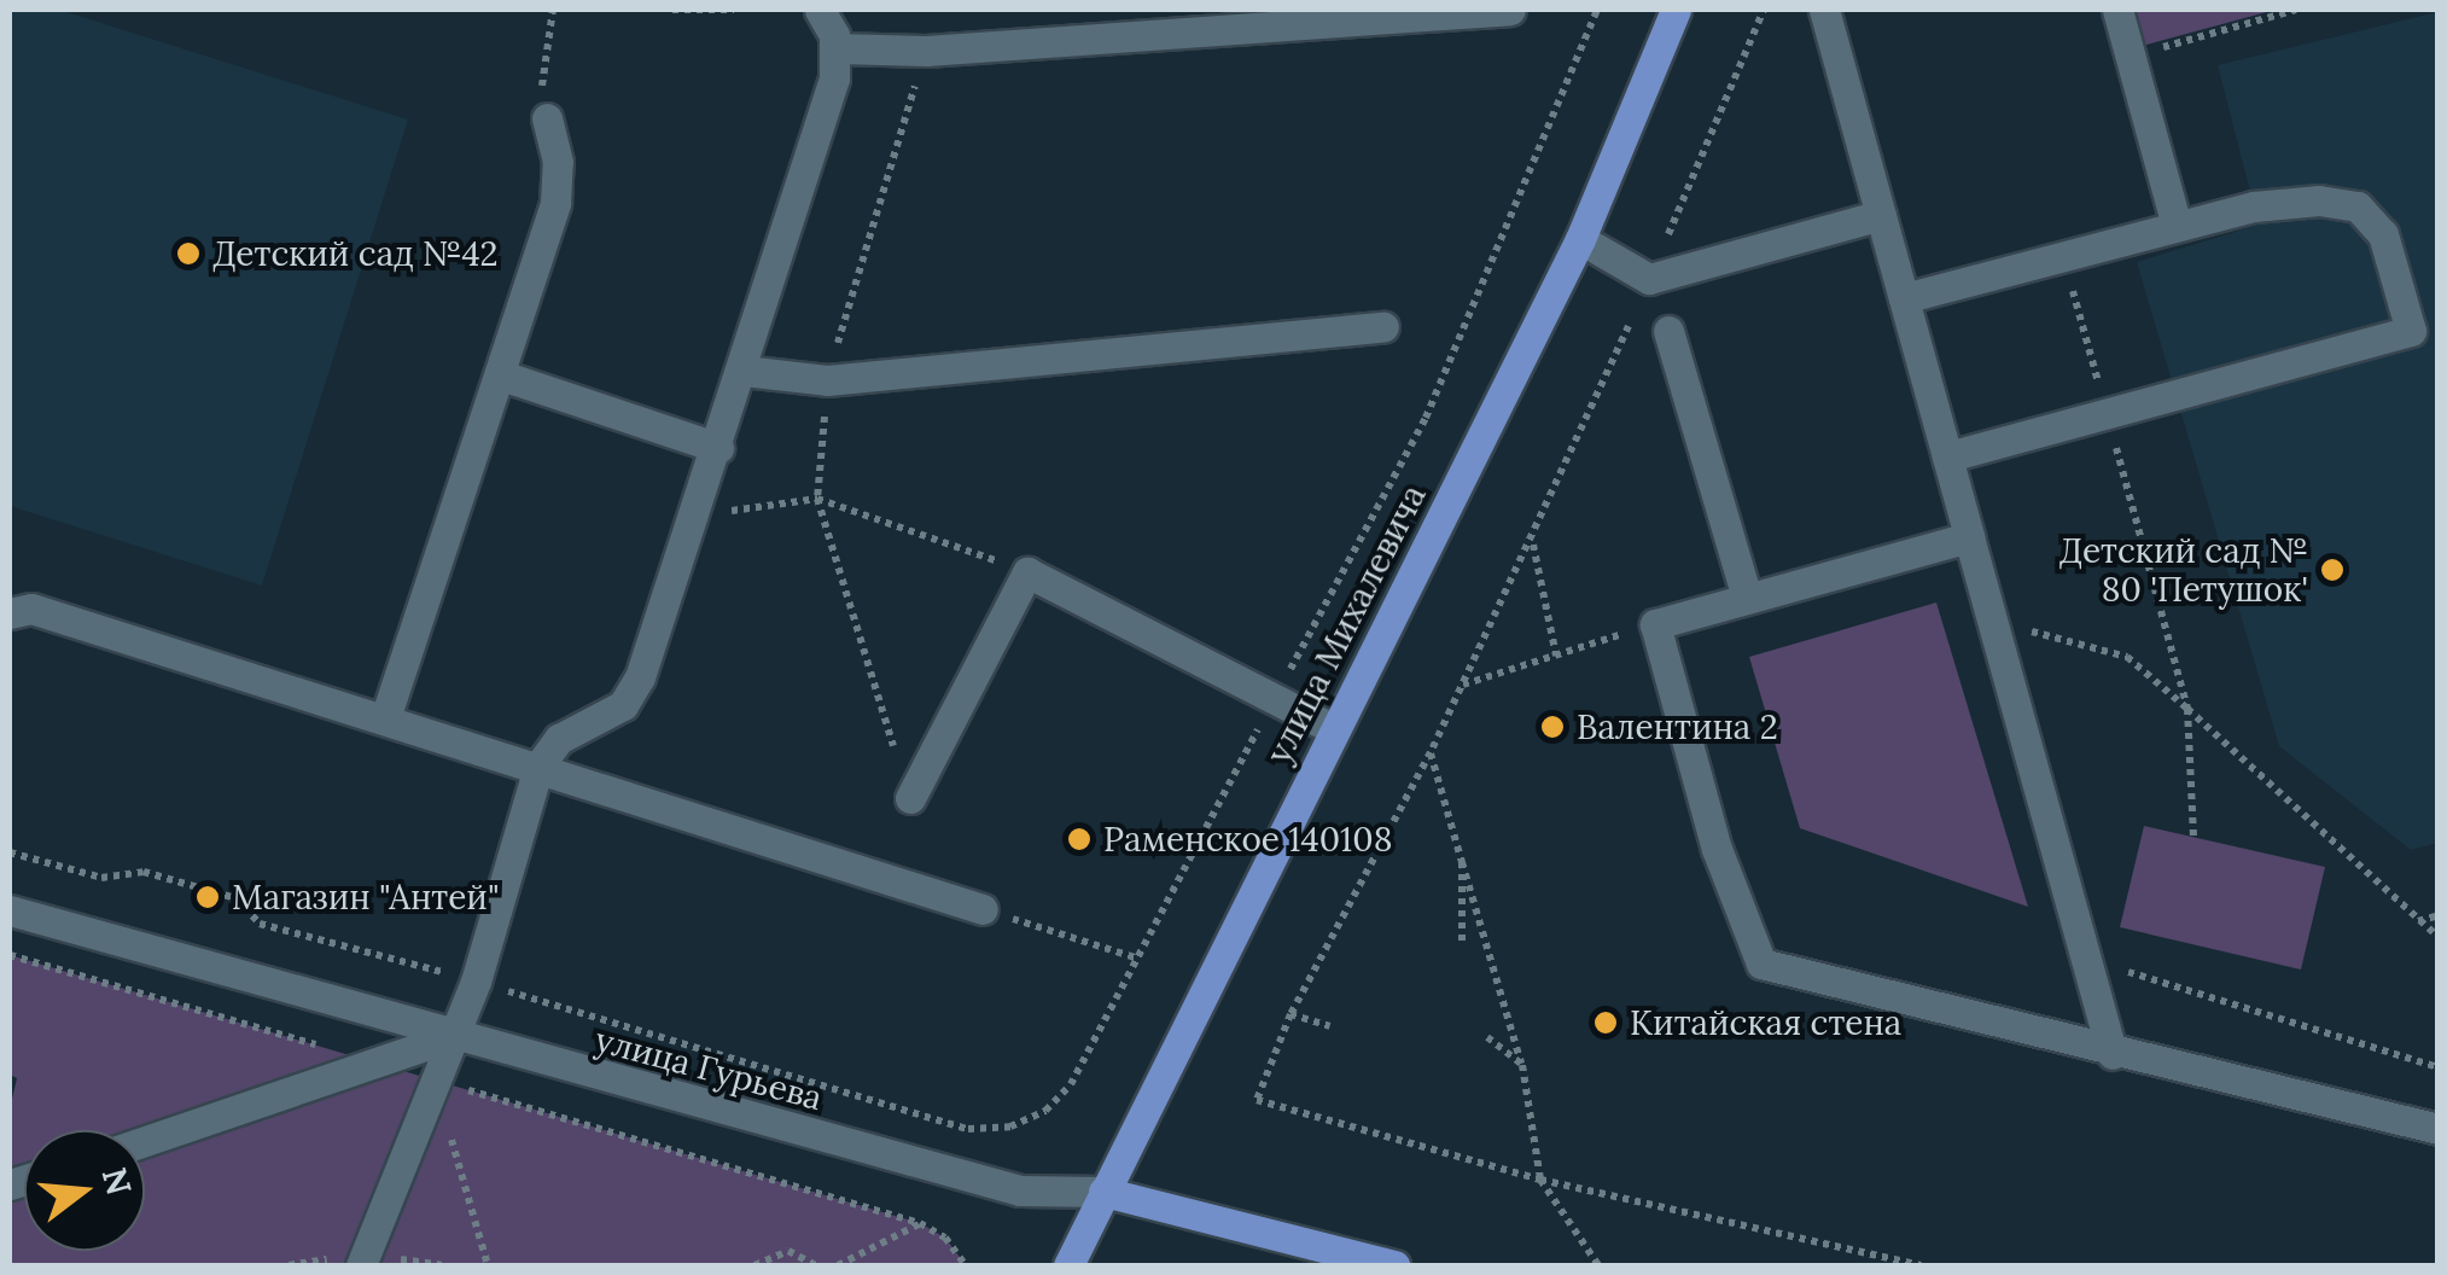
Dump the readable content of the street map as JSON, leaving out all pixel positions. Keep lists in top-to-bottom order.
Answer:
{
  "streets": {
    "main road": ["улица Михалевича", "улица Гурьева"]
  },
  "crossings": [
    ["улица Михалевича", "улица Гурьева"]
  ],
  "places": [
    "Детский сад №42",
    "Детский сад № 80 'Петушок'",
    "Валентина 2",
    "Раменское 140108",
    "Магазин \"Антей\"",
    "Китайская стена"
  ],
  "north": "right"
}
